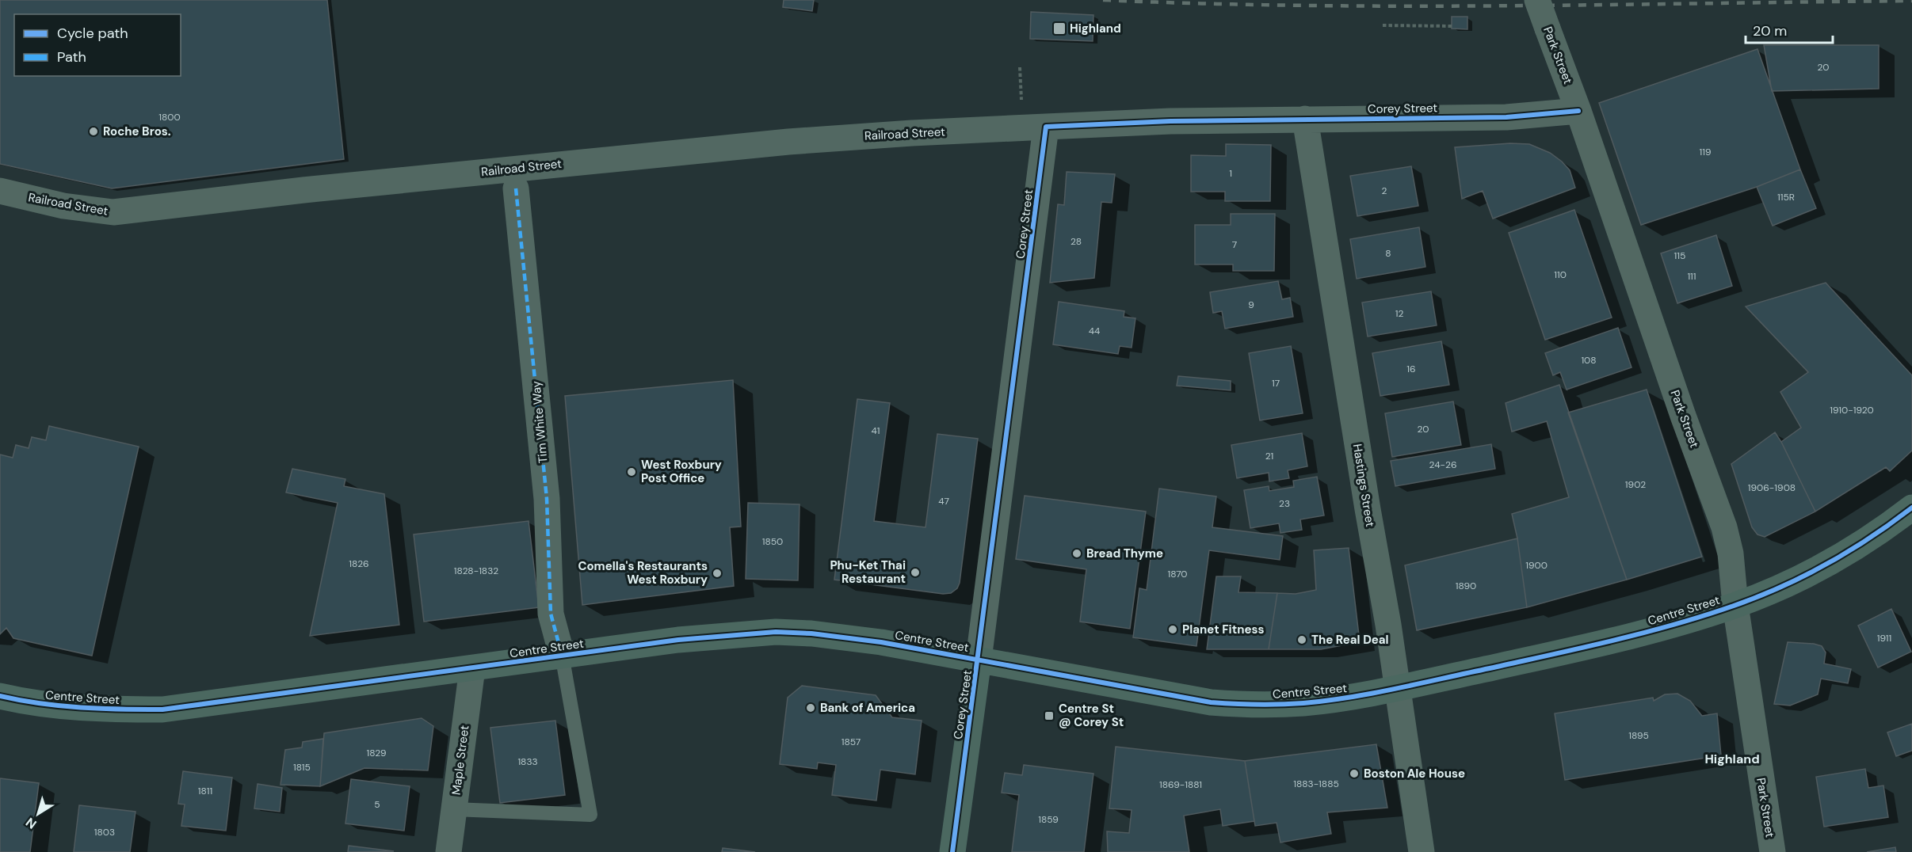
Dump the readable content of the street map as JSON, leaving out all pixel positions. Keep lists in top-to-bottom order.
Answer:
{
  "streets": {
    "main road": ["Corey Street", "Centre Street"],
    "street": [
      "Park Street",
      "Railroad Street",
      "Tim White Way",
      "Hastings Street",
      "Maple Street"
    ]
  },
  "crossings": [
    ["Park Street", "Corey Street"],
    ["Park Street", "Centre Street"],
    ["Corey Street", "Railroad Street"],
    ["Corey Street", "Hastings Street"],
    ["Corey Street", "Centre Street"],
    ["Tim White Way", "Centre Street"],
    ["Hastings Street", "Centre Street"],
    ["Centre Street", "Maple Street"]
  ],
  "districts": ["Highland"],
  "places": {
    "transit": ["Highland", "Centre St @ Corey St"],
    "other": [
      "Roche Bros.",
      "West Roxbury Post Office",
      "Bread Thyme",
      "Phu-Ket Thai Restaurant",
      "Comella's Restaurants West Roxbury",
      "Planet Fitness",
      "The Real Deal",
      "Bank of America",
      "Boston Ale House"
    ]
  },
  "house_numbers": [
    "20",
    "1800",
    "119",
    "1",
    "2",
    "115R",
    "28",
    "7",
    "8",
    "115",
    "110",
    "111",
    "9",
    "12",
    "44",
    "108",
    "16",
    "17",
    "1910-1920",
    "20",
    "41",
    "21",
    "24-26",
    "1902",
    "1906-1908",
    "47",
    "23",
    "1850",
    "1826",
    "1900",
    "1828-1832",
    "1870",
    "1890",
    "1911",
    "1895",
    "1857",
    "1829",
    "1833",
    "1815",
    "1883-1885",
    "1869-1881",
    "1811",
    "5",
    "1859",
    "1803"
  ],
  "legend": ["Cycle path", "Path"],
  "scale_bar": "20 m",
  "north": "bottom left"
}
